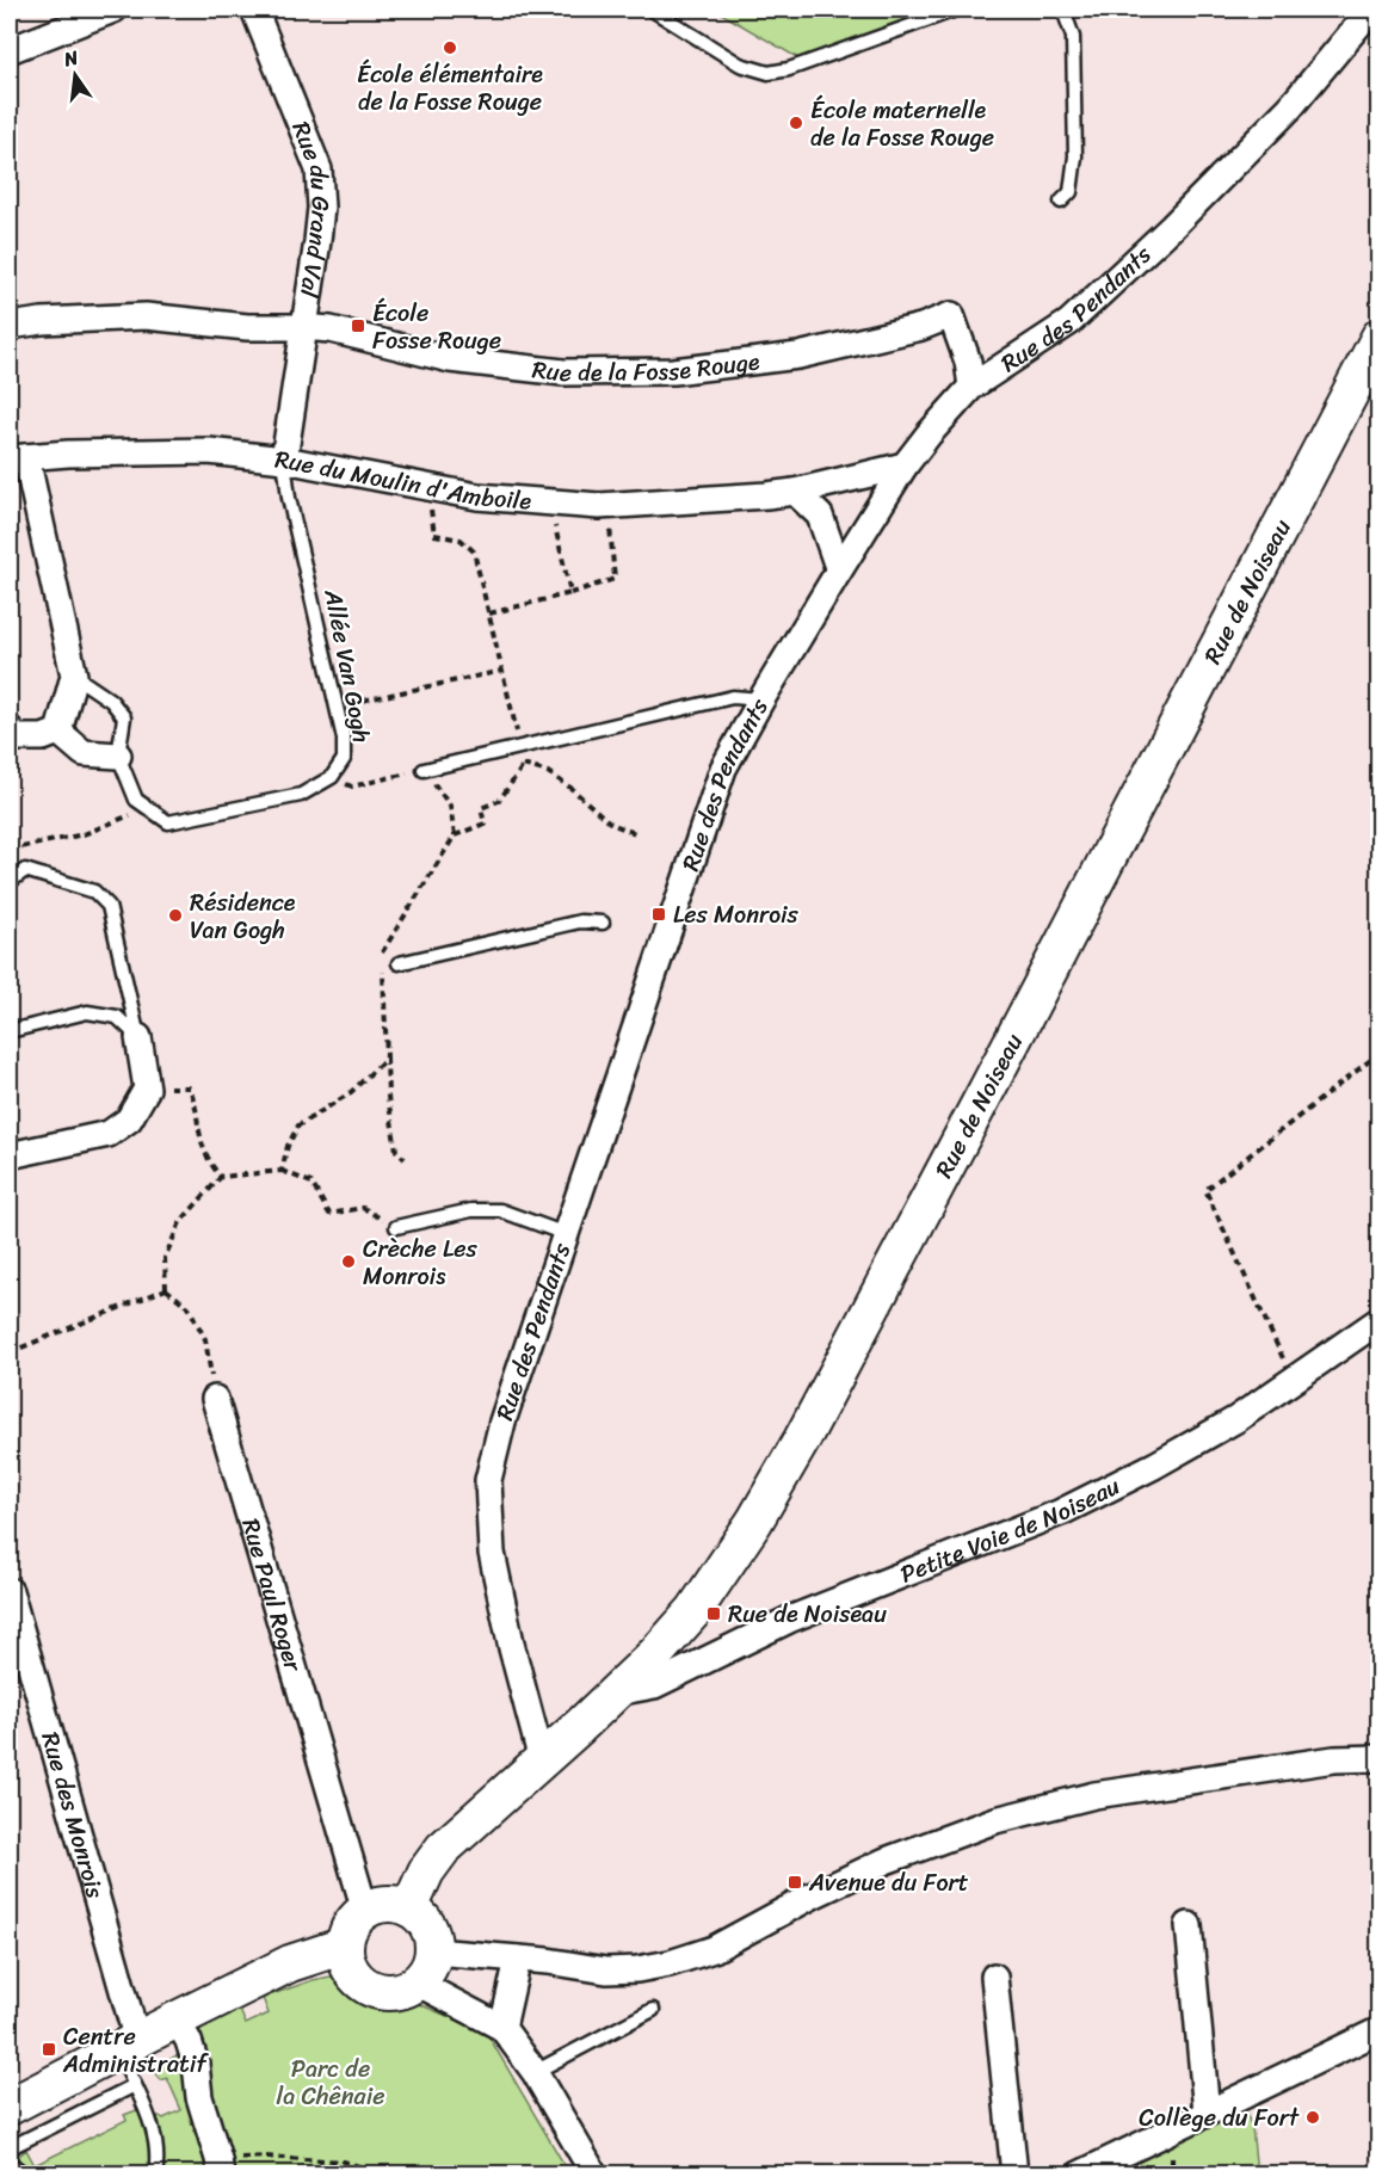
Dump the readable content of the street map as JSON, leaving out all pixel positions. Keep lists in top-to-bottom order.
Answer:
{
  "streets": {
    "street": [
      "Rue du Grand Val",
      "Rue des Pendants",
      "Rue de la Fosse Rouge",
      "Rue du Moulin d'Amboile",
      "Rue de Noiseau",
      "Petite Voie de Noiseau",
      "Rue Paul Roger",
      "Rue des Monrois"
    ],
    "lane": ["Allée Van Gogh"]
  },
  "crossings": [
    ["Rue du Grand Val", "Rue de la Fosse Rouge"],
    ["Rue du Grand Val", "Rue du Moulin d'Amboile"],
    ["Rue du Grand Val", "Allée Van Gogh"],
    ["Rue des Pendants", "Rue de la Fosse Rouge"],
    ["Rue des Pendants", "Rue du Moulin d'Amboile"],
    ["Rue des Pendants", "Rue de Noiseau"],
    ["Rue du Moulin d'Amboile", "Allée Van Gogh"],
    ["Rue de Noiseau", "Petite Voie de Noiseau"],
    ["Rue de Noiseau", "Rue Paul Roger"]
  ],
  "parks": ["Parc de la Chênaie"],
  "places": {
    "other": [
      "École élémentaire de la Fosse Rouge",
      "École maternelle de la Fosse Rouge",
      "Résidence Van Gogh",
      "Crèche Les Monrois",
      "Collège du Fort"
    ],
    "transit": [
      "École Fosse Rouge",
      "Les Monrois",
      "Rue de Noiseau",
      "Avenue du Fort",
      "Centre Administratif"
    ]
  },
  "north": "top"
}
